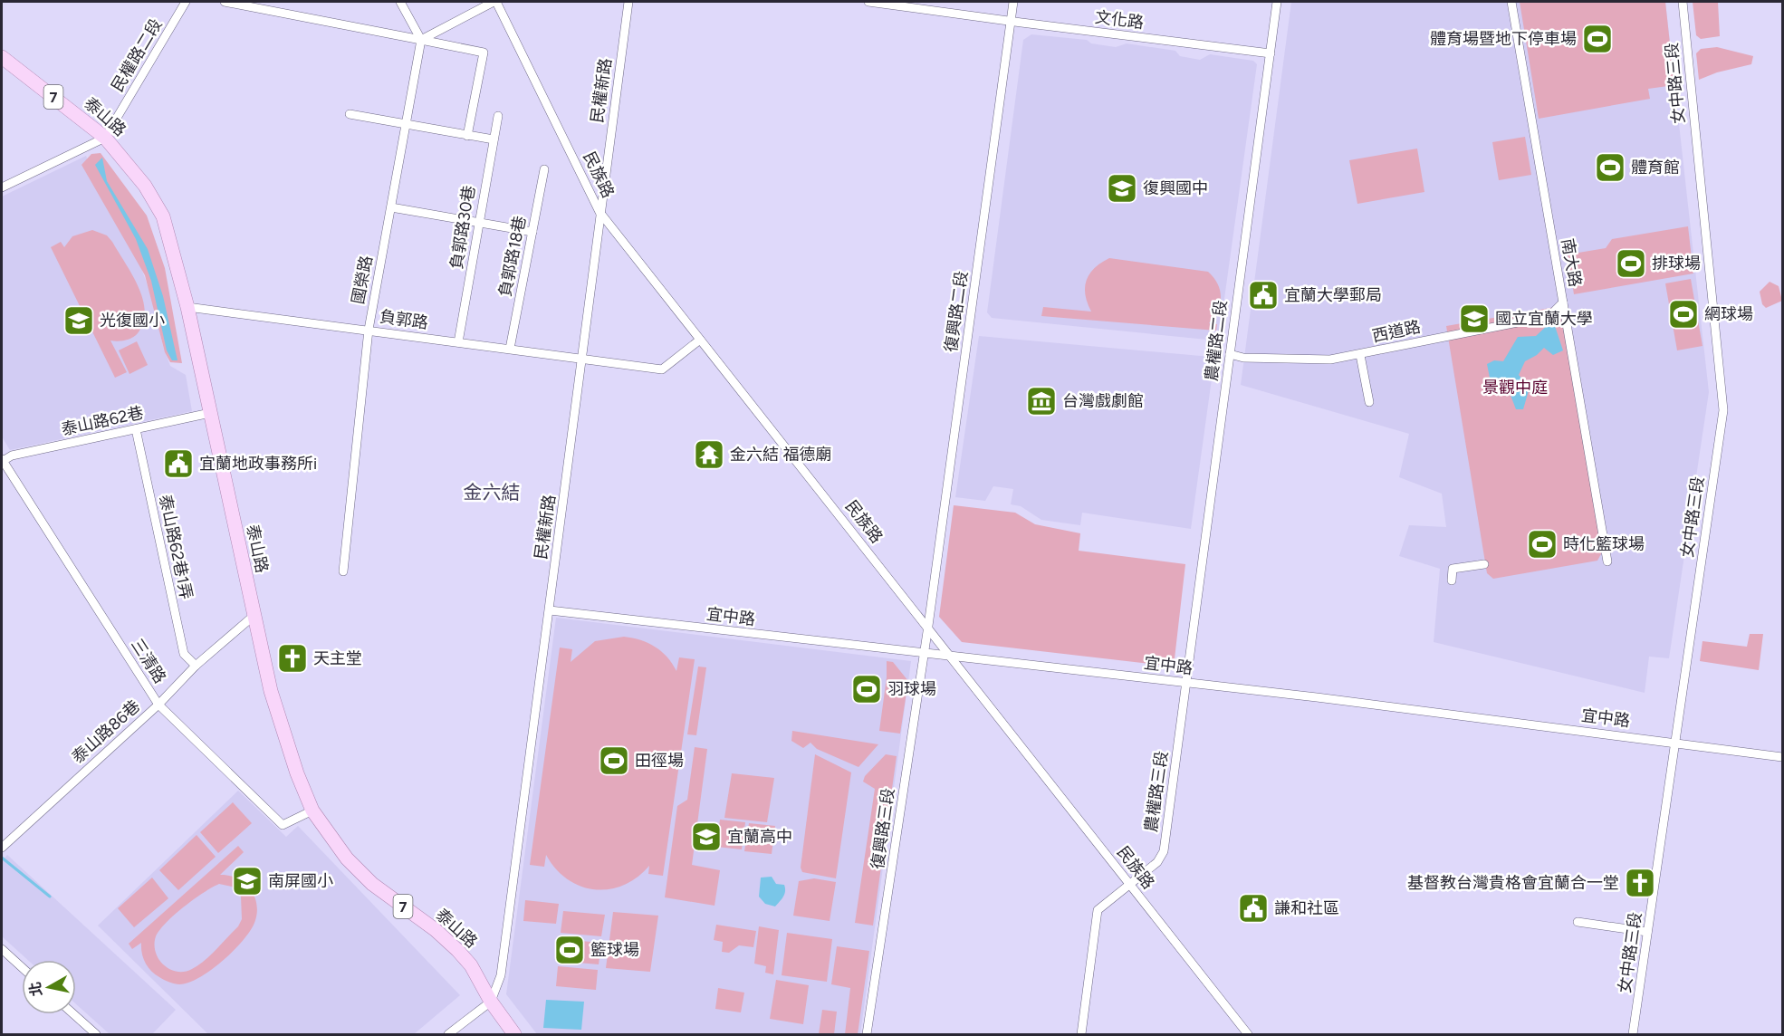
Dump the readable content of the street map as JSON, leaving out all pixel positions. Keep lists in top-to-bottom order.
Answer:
{
  "streets": {
    "main road": ["7", "泰山路"],
    "street": [
      "文化路",
      "民權路二段",
      "女中路三段",
      "民權新路",
      "民族路",
      "負郭路30巷",
      "負郭路18巷",
      "南大路",
      "國榮路",
      "復興路二段",
      "負郭路",
      "西道路",
      "農權路二段",
      "泰山路62巷",
      "泰山路62巷1弄",
      "宜中路",
      "三清路",
      "泰山路86巷",
      "農權路三段",
      "復興路三段"
    ]
  },
  "crossings": [
    ["文化路", "復興路二段"],
    ["文化路", "農權路二段"],
    ["民權路二段", "泰山路"],
    ["女中路三段", "宜中路"],
    ["民權新路", "泰山路"],
    ["民權新路", "民族路"],
    ["民權新路", "負郭路"],
    ["民權新路", "宜中路"],
    ["泰山路", "負郭路"],
    ["泰山路", "泰山路62巷"],
    ["泰山路", "三清路"],
    ["泰山路", "泰山路86巷"],
    ["民族路", "復興路二段"],
    ["民族路", "負郭路"],
    ["民族路", "宜中路"],
    ["民族路", "農權路三段"],
    ["民族路", "復興路三段"],
    ["負郭路30巷", "負郭路"],
    ["負郭路18巷", "負郭路"],
    ["南大路", "西道路"],
    ["國榮路", "負郭路"],
    ["復興路二段", "復興路三段"],
    ["西道路", "農權路二段"],
    ["農權路二段", "宜中路"],
    ["農權路二段", "農權路三段"],
    ["泰山路62巷", "泰山路62巷1弄"],
    ["泰山路62巷", "三清路"],
    ["泰山路62巷1弄", "泰山路86巷"],
    ["宜中路", "農權路三段"],
    ["宜中路", "復興路三段"],
    ["三清路", "泰山路86巷"]
  ],
  "districts": ["金六結"],
  "parks": ["景觀中庭"],
  "places": {
    "sports": [
      "體育場暨地下停車場",
      "體育館",
      "排球場",
      "網球場",
      "時化籃球場",
      "羽球場",
      "田徑場",
      "籃球場"
    ],
    "school or university": [
      "復興國中",
      "國立宜蘭大學",
      "光復國小",
      "宜蘭高中",
      "南屏國小"
    ],
    "public building": ["宜蘭大學郵局", "宜蘭地政事務所i", "謙和社區"],
    "museum": ["台灣戲劇館"],
    "temple": ["金六結 福德廟"],
    "church": ["天主堂", "基督教台灣貴格會宜蘭合一堂"]
  },
  "north": "left"
}
